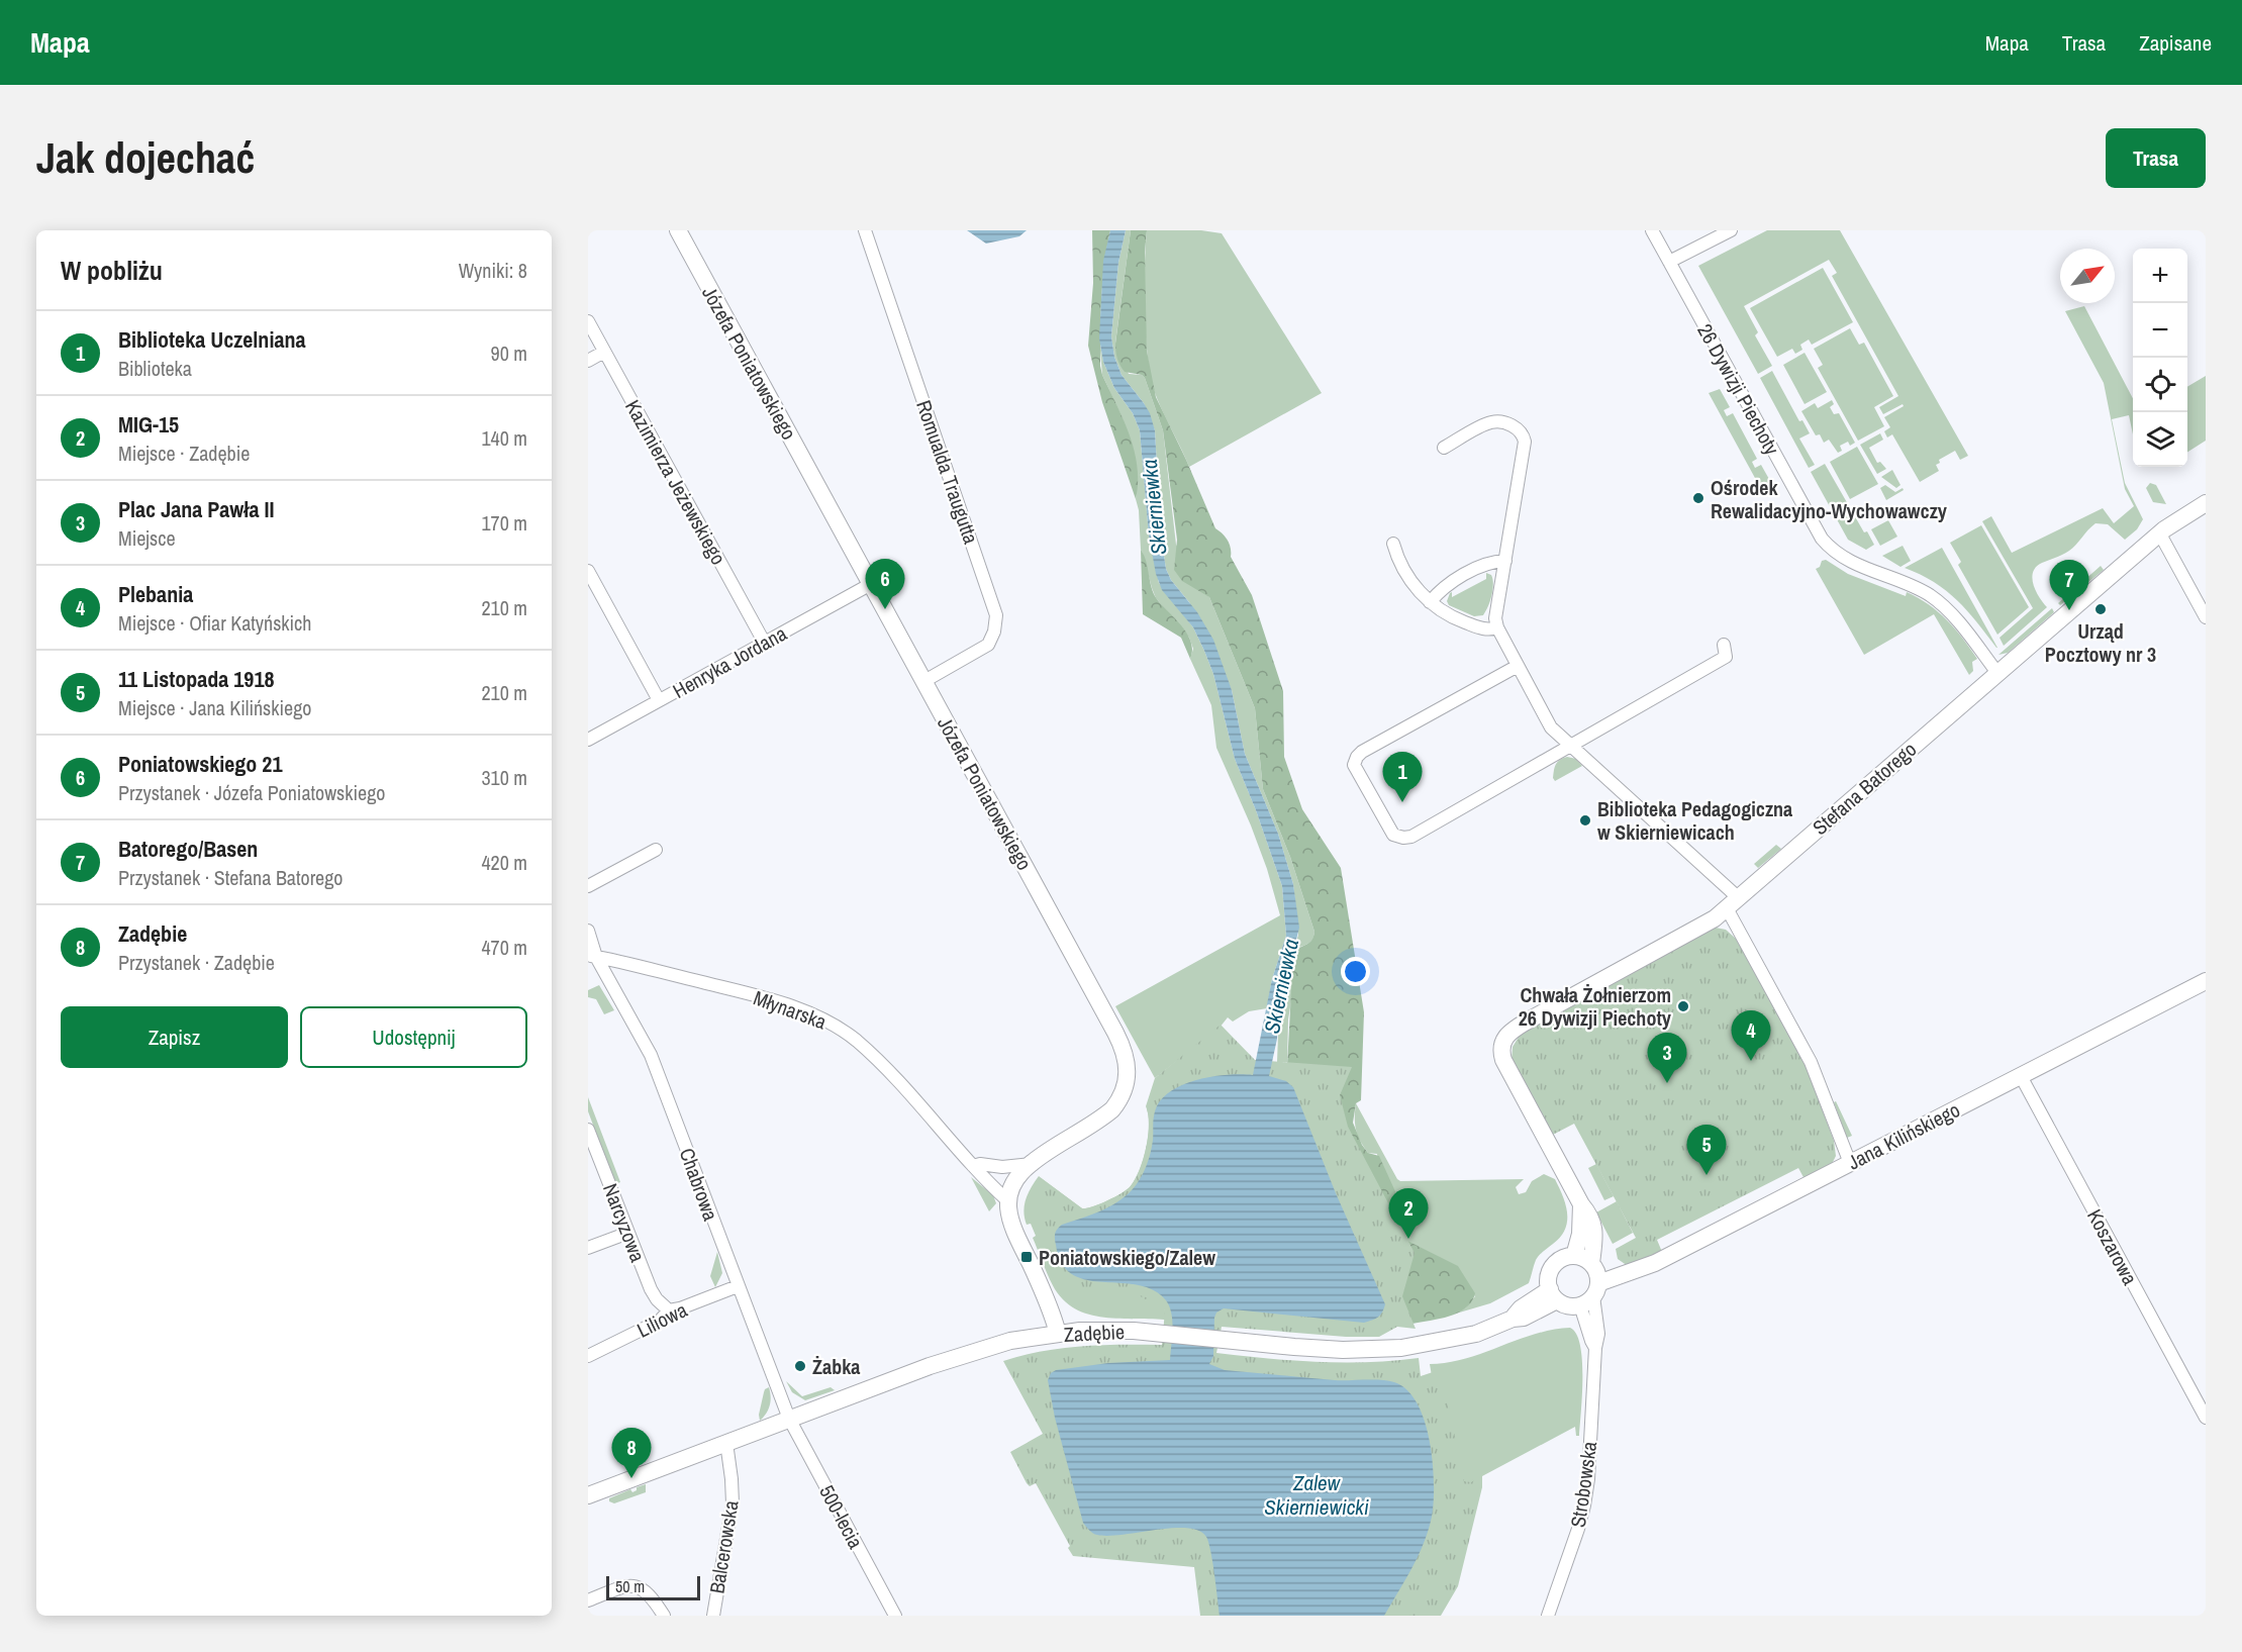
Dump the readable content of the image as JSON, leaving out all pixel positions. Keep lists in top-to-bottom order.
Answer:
{
  "streets": {
    "street": [
      "Józefa Poniatowskiego",
      "26 Dywizji Piechoty",
      "Romualda Traugutta",
      "Kazimierza Jeżewskiego",
      "Henryka Jordana",
      "Stefana Batorego",
      "Młynarska",
      "Jana Kilińskiego",
      "Chabrowa",
      "Narcyzowa",
      "Koszarowa",
      "Liliowa",
      "Zadębie",
      "Strobowska",
      "500-lecia",
      "Balcerowska"
    ]
  },
  "crossings": [
    ["Józefa Poniatowskiego", "Romualda Traugutta"],
    ["Józefa Poniatowskiego", "Henryka Jordana"],
    ["Józefa Poniatowskiego", "Młynarska"],
    ["26 Dywizji Piechoty", "Stefana Batorego"],
    ["Kazimierza Jeżewskiego", "Henryka Jordana"],
    ["Stefana Batorego", "Jana Kilińskiego"],
    ["Stefana Batorego", "Zadębie"],
    ["Stefana Batorego", "Strobowska"],
    ["Młynarska", "Chabrowa"],
    ["Jana Kilińskiego", "Koszarowa"],
    ["Jana Kilińskiego", "Zadębie"],
    ["Jana Kilińskiego", "Strobowska"],
    ["Chabrowa", "Liliowa"],
    ["Chabrowa", "Zadębie"],
    ["Chabrowa", "500-lecia"],
    ["Narcyzowa", "Liliowa"],
    ["Zadębie", "Strobowska"],
    ["Zadębie", "500-lecia"],
    ["Zadębie", "Balcerowska"]
  ],
  "water": ["Skierniewka", "Zalew Skierniewicki"],
  "places": {
    "other": [
      "Ośrodek Rewalidacyjno-Wychowawczy",
      "Urząd Pocztowy nr 3",
      "Biblioteka Pedagogiczna w Skierniewicach",
      "Chwała Żołnierzom 26 Dywizji Piechoty",
      "Żabka"
    ],
    "transit": ["Poniatowskiego/Zalew"]
  },
  "scale_bar": "50 m",
  "north": "top right",
  "page": {
    "header": "Mapa",
    "nav": ["Mapa", "Trasa", "Zapisane"],
    "buttons": [
      "Trasa",
      ["Zapisz", "Udostępnij"]
    ],
    "title": "Jak dojechać",
    "heading": ["W pobliżu", "Wyniki: 8"],
    "map_buttons": ["+", "−"],
    "list": [
      {
        "mark": "1",
        "name": "Biblioteka Uczelniana",
        "note": "Biblioteka",
        "value": "90 m"
      },
      {
        "mark": "2",
        "name": "MIG-15",
        "note": "Miejsce · Zadębie",
        "value": "140 m"
      },
      {
        "mark": "3",
        "name": "Plac Jana Pawła II",
        "note": "Miejsce",
        "value": "170 m"
      },
      {
        "mark": "4",
        "name": "Plebania",
        "note": "Miejsce · Ofiar Katyńskich",
        "value": "210 m"
      },
      {
        "mark": "5",
        "name": "11 Listopada 1918",
        "note": "Miejsce · Jana Kilińskiego",
        "value": "210 m"
      },
      {
        "mark": "6",
        "name": "Poniatowskiego 21",
        "note": "Przystanek · Józefa Poniatowskiego",
        "value": "310 m"
      },
      {
        "mark": "7",
        "name": "Batorego/Basen",
        "note": "Przystanek · Stefana Batorego",
        "value": "420 m"
      },
      {
        "mark": "8",
        "name": "Zadębie",
        "note": "Przystanek · Zadębie",
        "value": "470 m"
      }
    ],
    "pins": [
      "6",
      "7",
      "1",
      "4",
      "3",
      "5",
      "2",
      "8"
    ],
    "scale": "50 m"
  }
}
